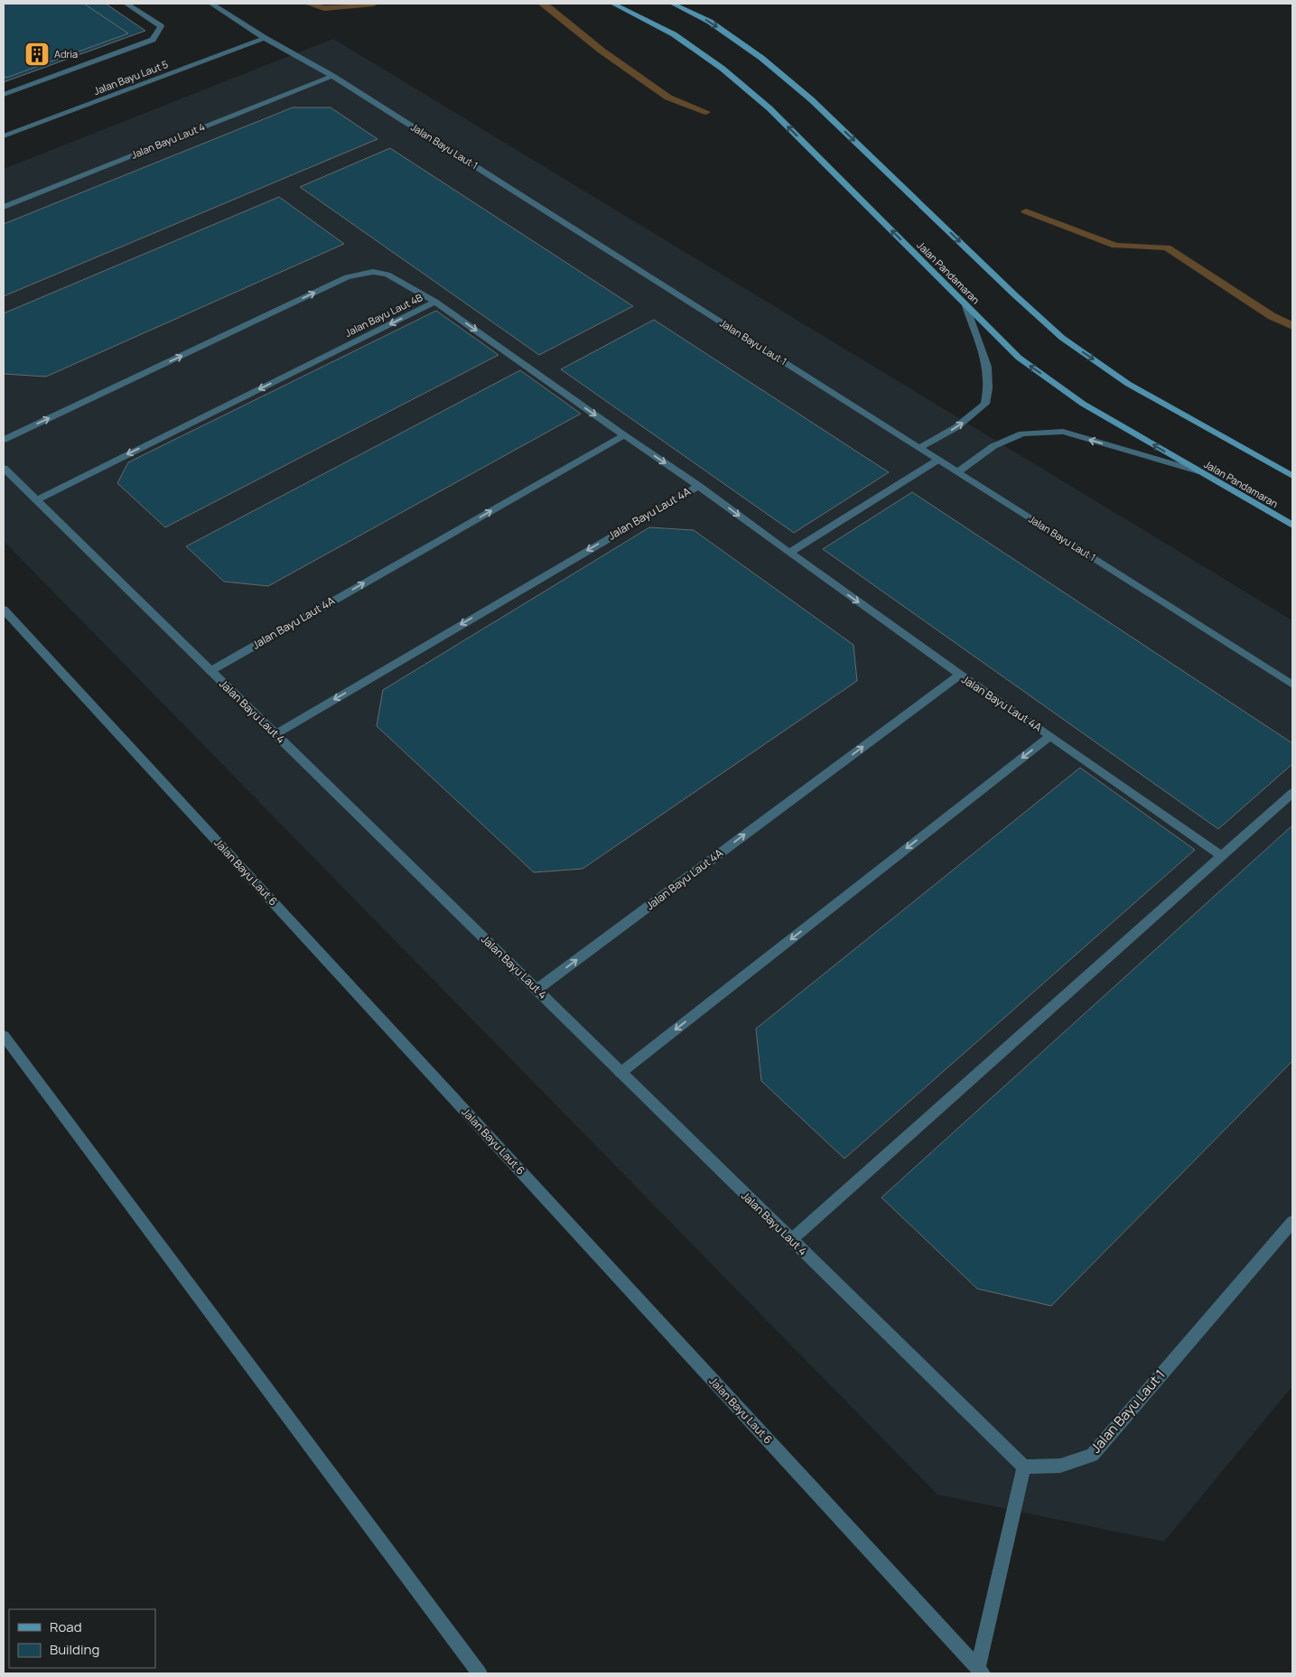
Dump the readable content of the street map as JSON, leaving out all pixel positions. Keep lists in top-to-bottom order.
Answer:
{
  "streets": {
    "main road": ["Jalan Pandamaran"],
    "street": [
      "Jalan Bayu Laut 5",
      "Jalan Bayu Laut 4",
      "Jalan Bayu Laut 1",
      "Jalan Bayu Laut 4B",
      "Jalan Bayu Laut 4A",
      "Jalan Bayu Laut 6"
    ]
  },
  "crossings": [
    ["Jalan Bayu Laut 5", "Jalan Bayu Laut 1"],
    ["Jalan Bayu Laut 4", "Jalan Bayu Laut 1"],
    ["Jalan Bayu Laut 4", "Jalan Bayu Laut 4B"],
    ["Jalan Bayu Laut 4", "Jalan Bayu Laut 4A"]
  ],
  "places": {
    "building": ["Adria"]
  },
  "legend": ["Road", "Building"]
}
